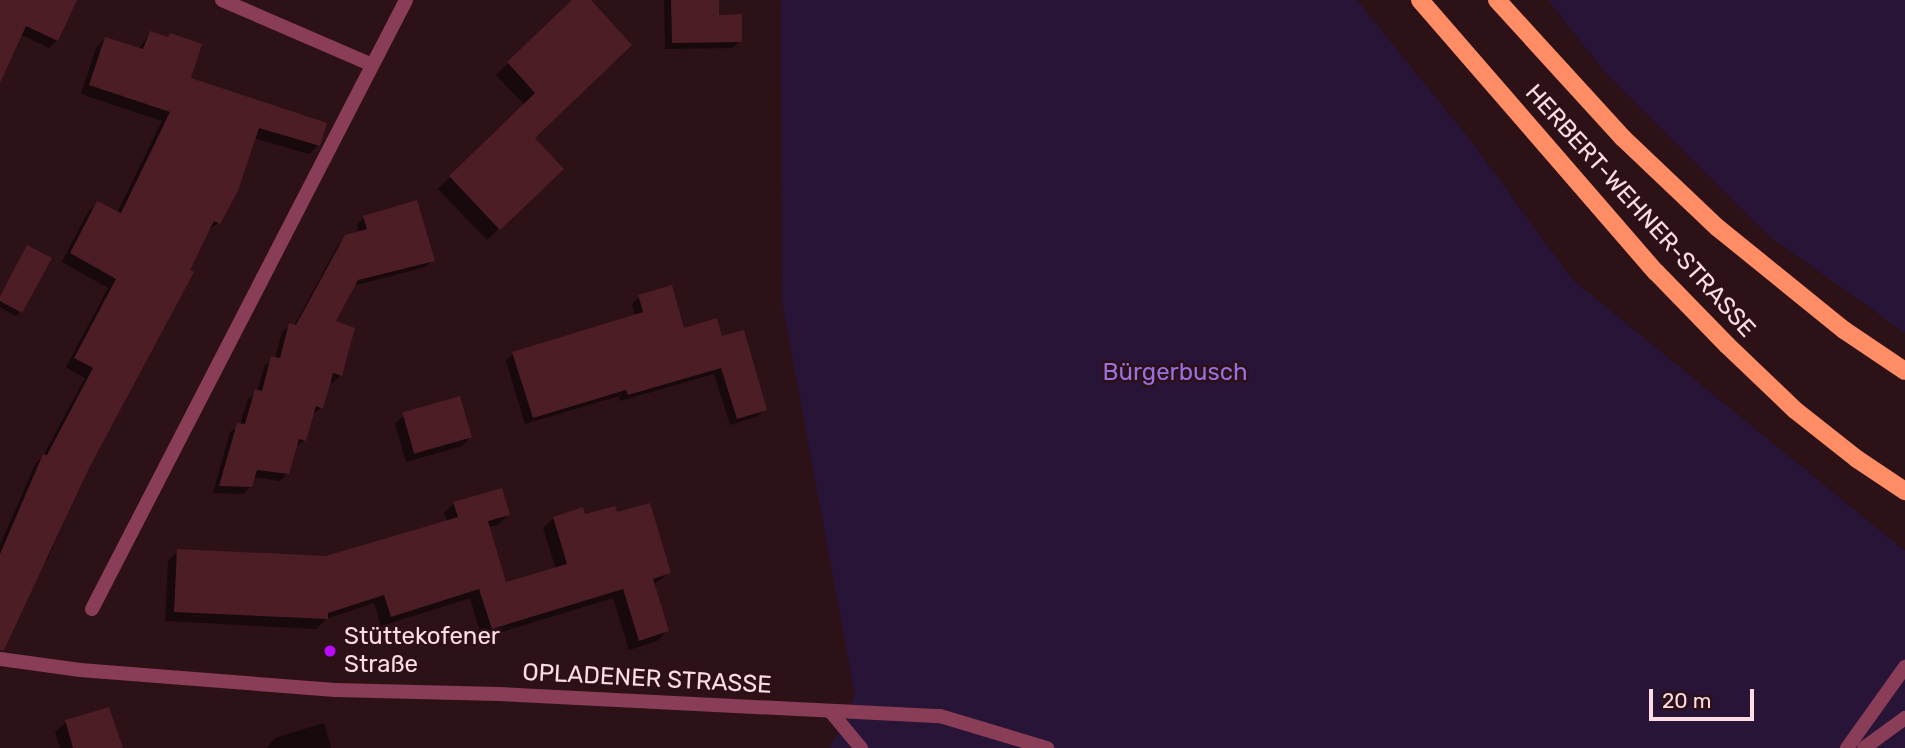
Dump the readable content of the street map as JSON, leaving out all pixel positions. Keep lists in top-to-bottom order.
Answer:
{
  "streets": {
    "main road": ["HERBERT-WEHNER-STRASSE"],
    "street": ["OPLADENER STRASSE"]
  },
  "parks": ["Bürgerbusch"],
  "places": ["Stüttekofener Straße"],
  "scale_bar": "20 m"
}
